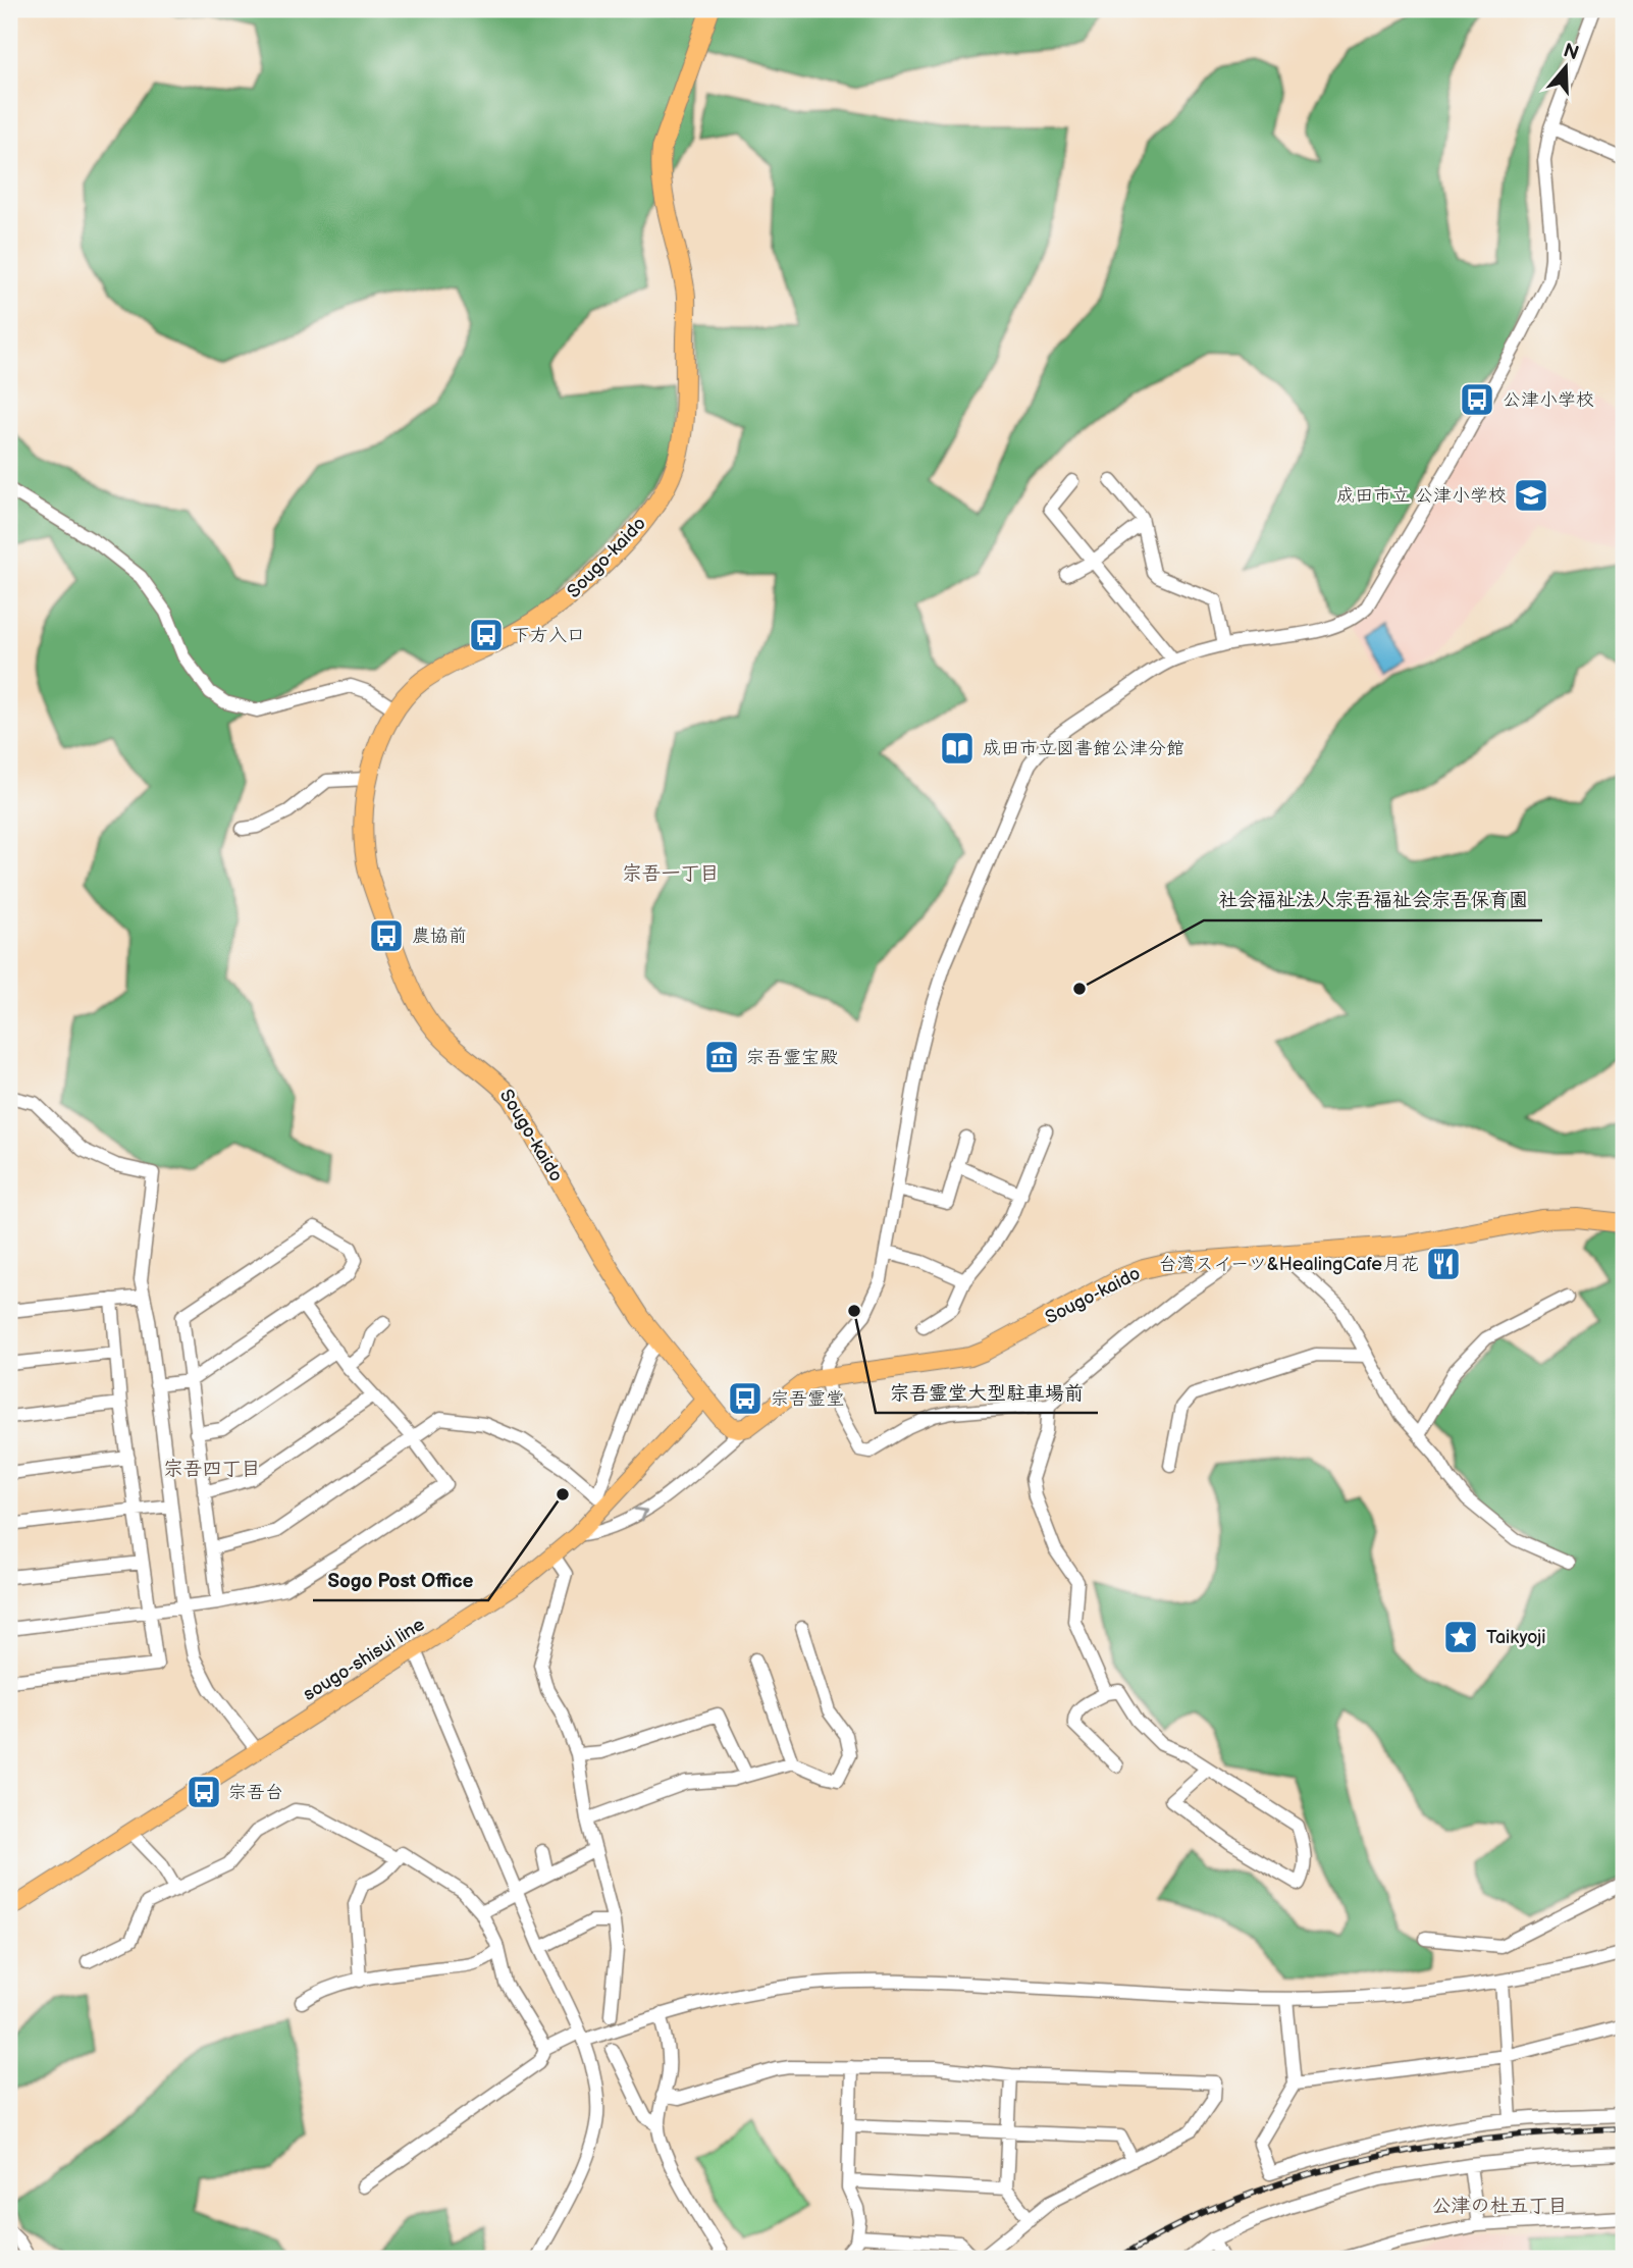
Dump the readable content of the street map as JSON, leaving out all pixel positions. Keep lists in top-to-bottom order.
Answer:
{
  "streets": {
    "highway": ["Sougo-kaido"],
    "main road": ["sougo-shisui line"]
  },
  "crossings": [
    ["Sougo-kaido", "sougo-shisui line"]
  ],
  "districts": ["宗吾一丁目", "宗吾四丁目", "公津の杜五丁目"],
  "places": {
    "bus stop": [
      "公津小学校",
      "下方入口",
      "農協前",
      "宗吾霊堂",
      "宗吾台"
    ],
    "school or university": ["成田市立 公津小学校"],
    "library": ["成田市立図書館公津分館"],
    "other": ["社会福祉法人宗吾福祉会宗吾保育園", "宗吾霊堂大型駐車場前", "Sogo Post Office"],
    "museum": ["宗吾霊宝殿"],
    "restaurant": ["台湾スイーツ&HealingCafe月花"],
    "place": ["Taikyoji"]
  },
  "north": "top"
}
